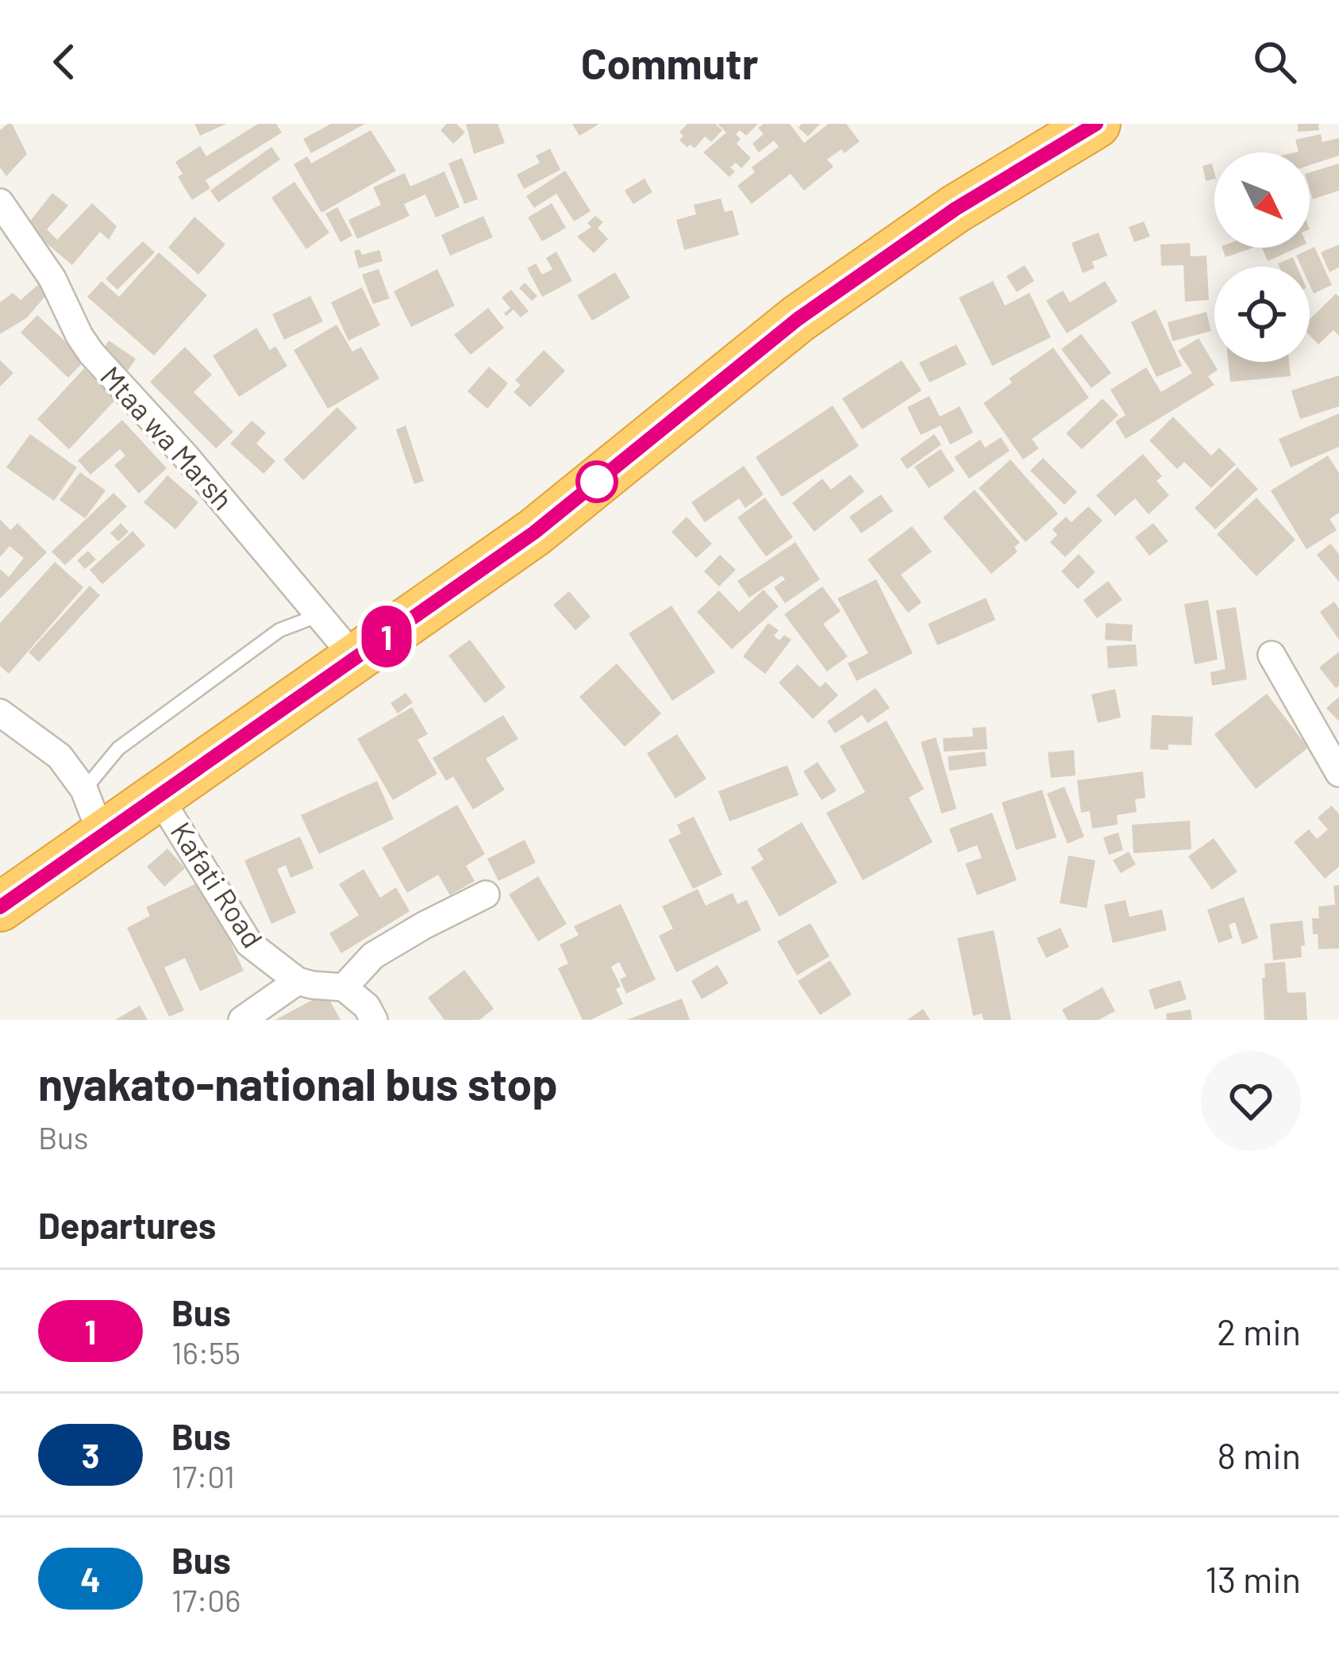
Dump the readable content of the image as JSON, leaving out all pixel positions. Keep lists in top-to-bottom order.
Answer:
{
  "streets": {
    "street": ["Mtaa wa Marsh", "Kafati Road"]
  },
  "lines": ["bus line 1"],
  "north": "bottom right",
  "page": {
    "header": "Commutr",
    "on_map": "1",
    "heading": [
      ["nyakato-national bus stop", "Bus"],
      "Departures"
    ],
    "list": [
      {
        "mark": "1",
        "name": "Bus",
        "note": "16:55",
        "value": "2 min"
      },
      {
        "mark": "3",
        "name": "Bus",
        "note": "17:01",
        "value": "8 min"
      },
      {
        "mark": "4",
        "name": "Bus",
        "note": "17:06",
        "value": "13 min"
      }
    ]
  }
}
